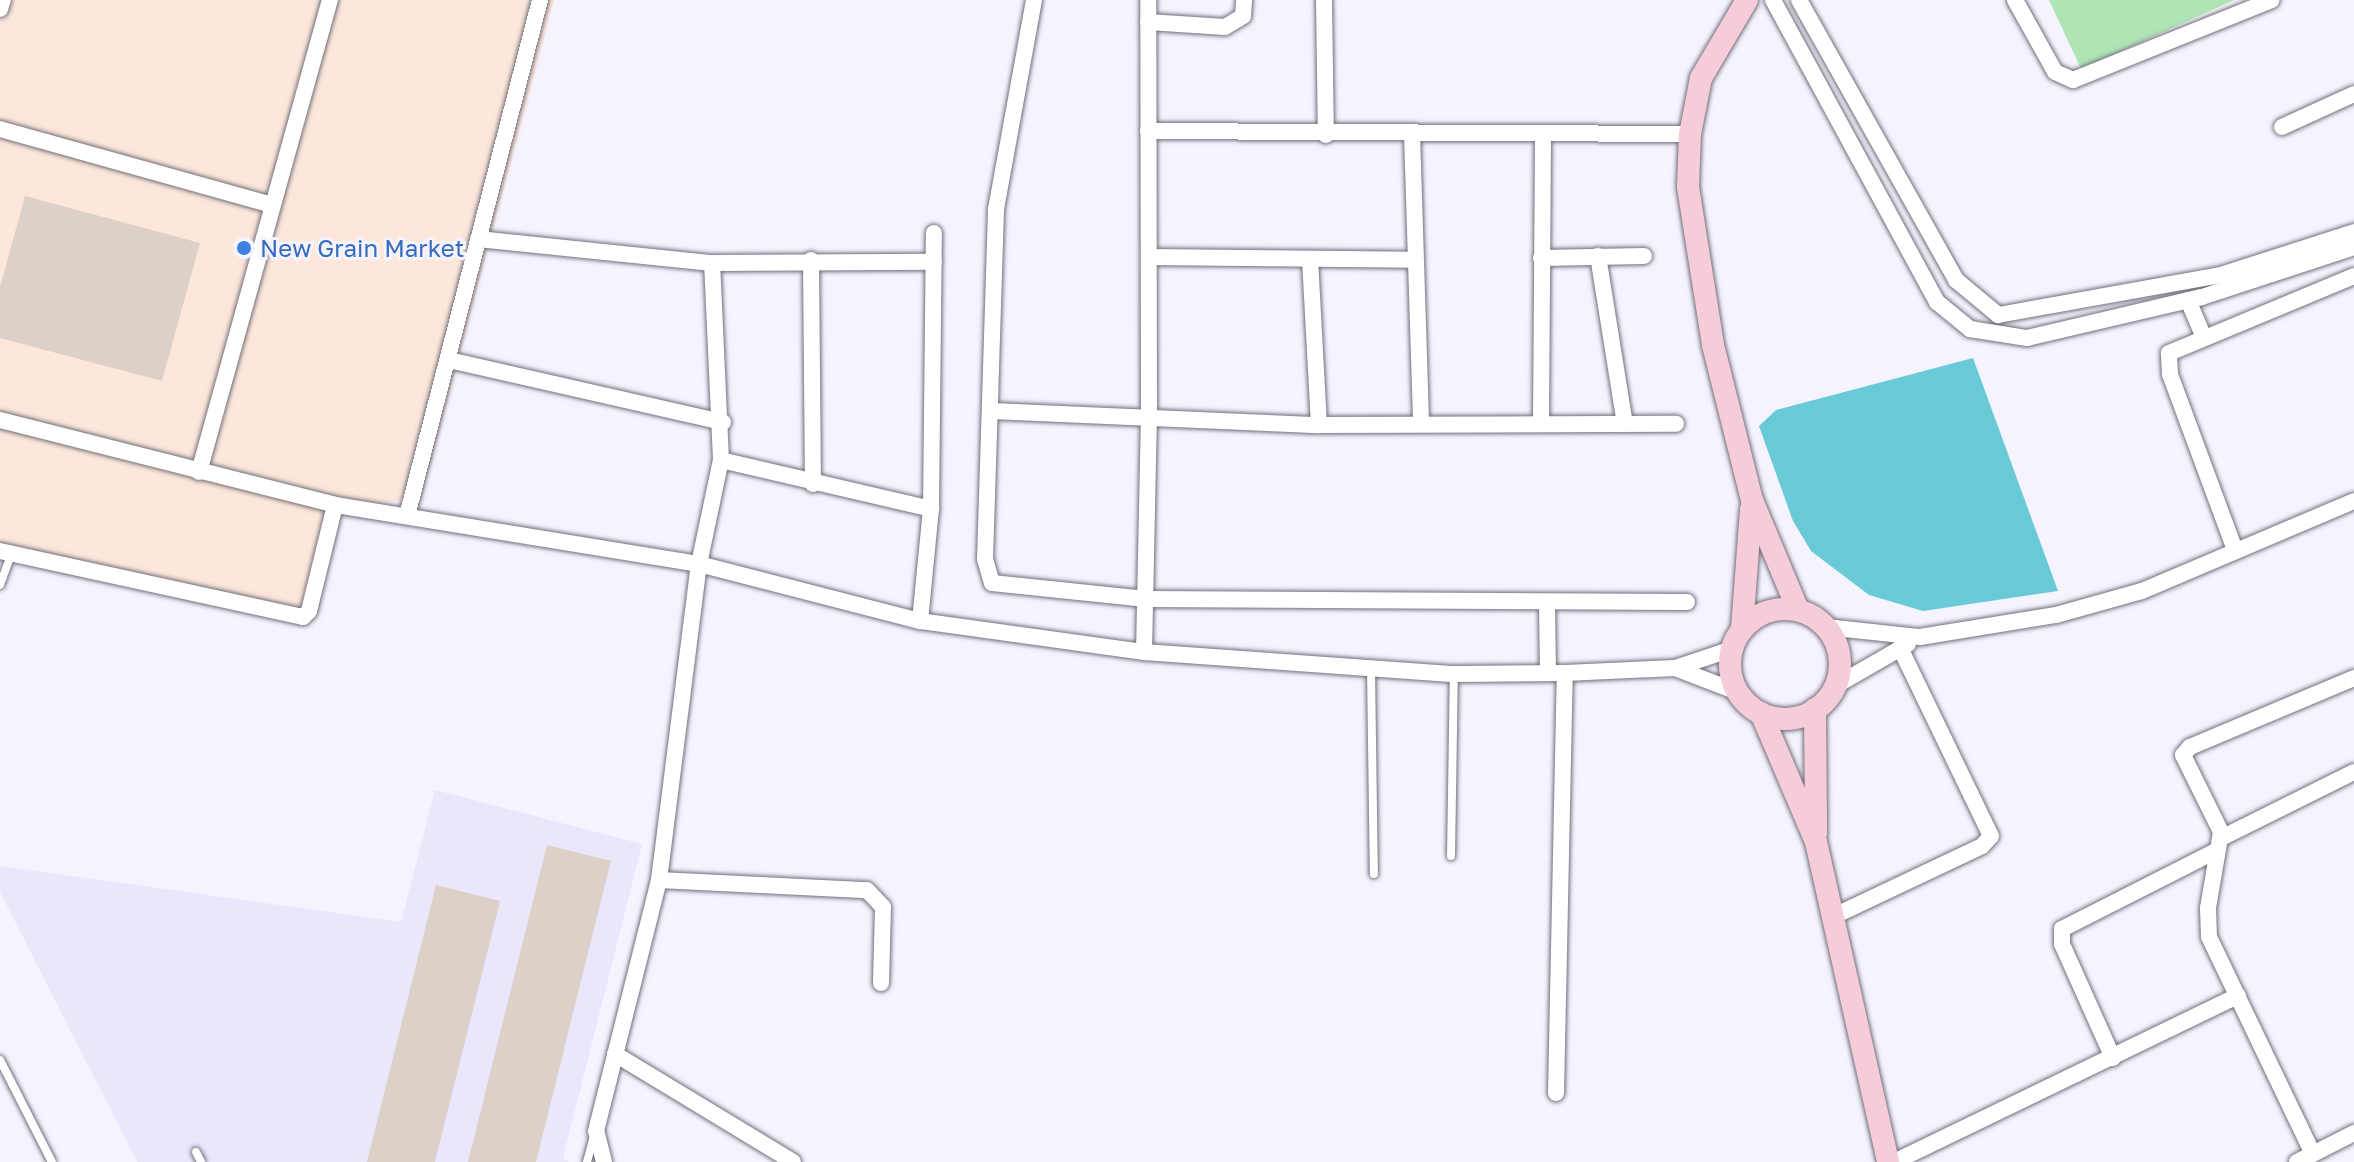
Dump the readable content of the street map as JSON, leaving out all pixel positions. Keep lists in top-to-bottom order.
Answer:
{
  "places": ["New Grain Market"]
}
